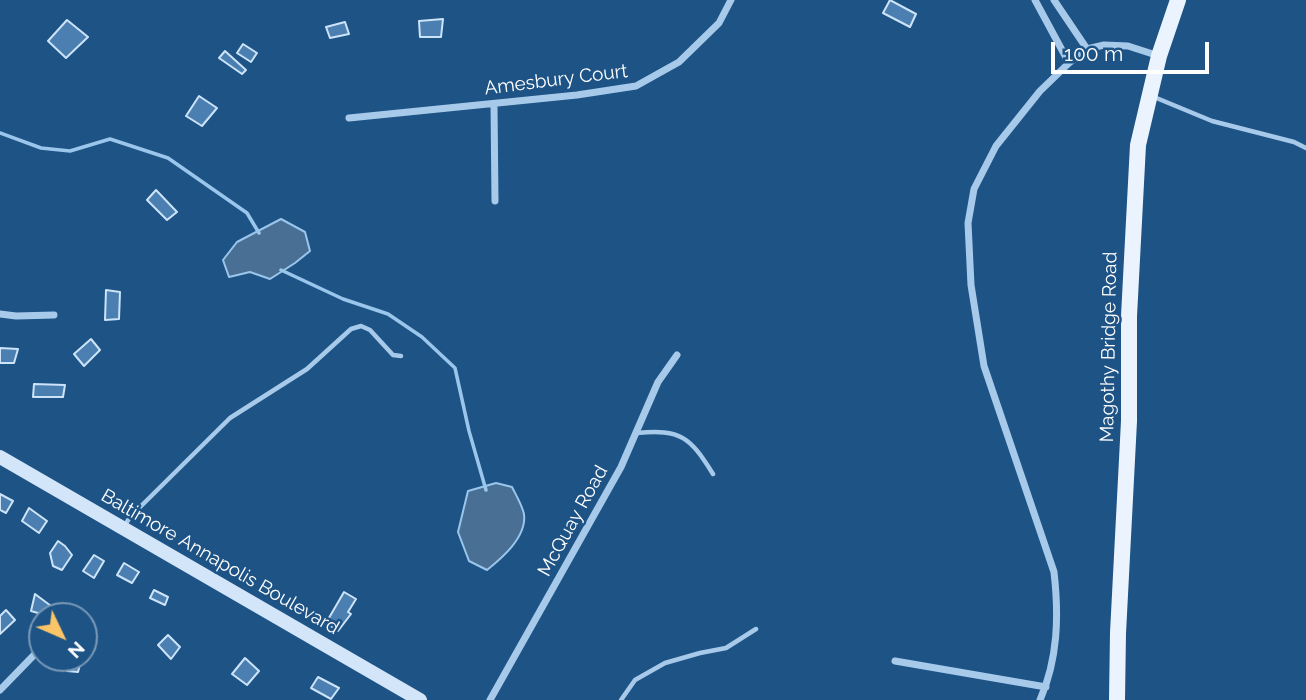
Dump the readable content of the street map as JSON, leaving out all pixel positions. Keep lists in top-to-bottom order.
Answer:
{
  "streets": {
    "main road": ["Magothy Bridge Road", "Baltimore Annapolis Boulevard"],
    "street": ["Amesbury Court", "McQuay Road"]
  },
  "scale_bar": "100 m",
  "north": "bottom right"
}
